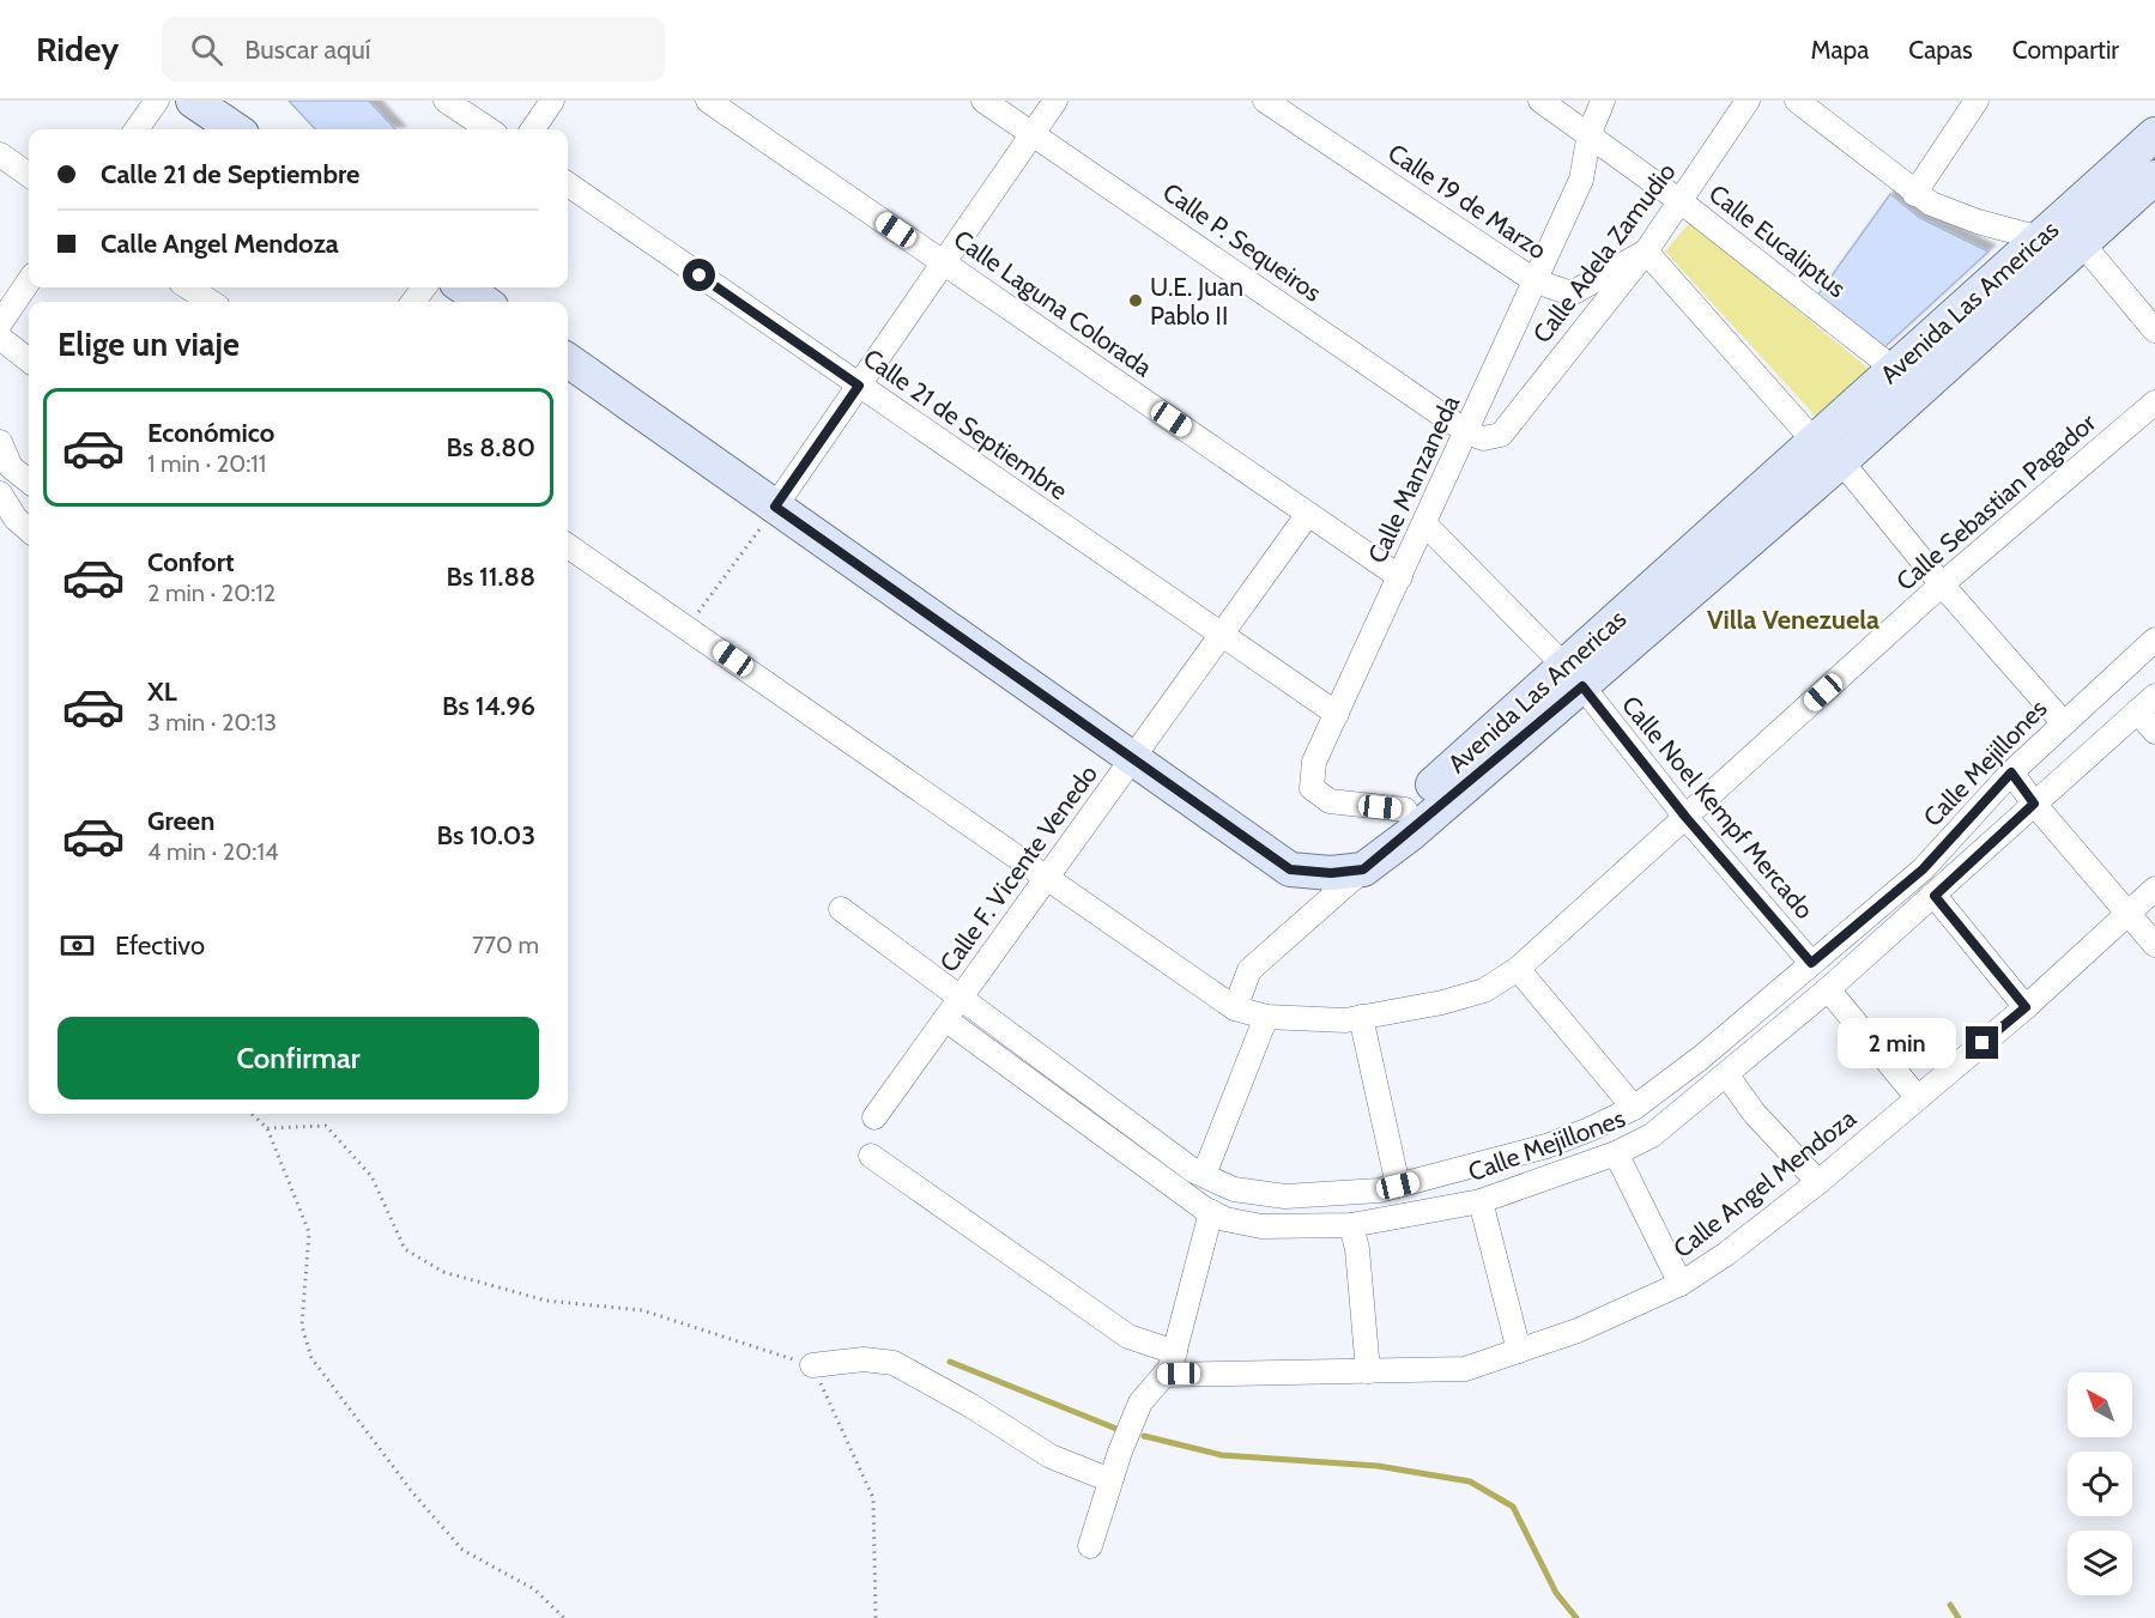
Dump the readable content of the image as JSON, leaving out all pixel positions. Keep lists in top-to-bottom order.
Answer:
{
  "streets": {
    "main road": ["Avenida Las Americas"],
    "street": [
      "Calle 19 de Marzo",
      "Calle Eucaliptus",
      "Calle P. Sequeiros",
      "Calle Adela Zamudio",
      "Calle Laguna Colorada",
      "Calle 21 de Septiembre",
      "Calle Manzaneda",
      "Calle Sebastian Pagador",
      "Calle Mejillones",
      "Calle Noel Kempf Mercado",
      "Calle F. Vicente Venedo",
      "Calle Angel Mendoza"
    ]
  },
  "crossings": [
    ["Calle 19 de Marzo", "Calle Adela Zamudio"],
    ["Calle 19 de Marzo", "Calle Manzaneda"],
    ["Calle Eucaliptus", "Calle Adela Zamudio"],
    ["Calle Eucaliptus", "Avenida Las Americas"],
    ["Calle Eucaliptus", "Calle Manzaneda"],
    ["Calle P. Sequeiros", "Calle Adela Zamudio"],
    ["Calle P. Sequeiros", "Calle Manzaneda"],
    ["Calle Adela Zamudio", "Calle Manzaneda"],
    ["Avenida Las Americas", "Calle Manzaneda"],
    ["Avenida Las Americas", "Calle Noel Kempf Mercado"],
    ["Calle Laguna Colorada", "Calle Manzaneda"],
    ["Calle Laguna Colorada", "Calle F. Vicente Venedo"],
    ["Calle 21 de Septiembre", "Calle Manzaneda"],
    ["Calle 21 de Septiembre", "Calle F. Vicente Venedo"],
    ["Calle Manzaneda", "Calle Noel Kempf Mercado"],
    ["Calle Sebastian Pagador", "Calle Noel Kempf Mercado"],
    ["Calle Sebastian Pagador", "Calle F. Vicente Venedo"],
    ["Calle Mejillones", "Calle Noel Kempf Mercado"],
    ["Calle Mejillones", "Calle F. Vicente Venedo"]
  ],
  "districts": ["Villa Venezuela"],
  "places": ["U.E. Juan Pablo II"],
  "north": "top left",
  "page": {
    "header": "Ridey",
    "search": "Buscar aquí",
    "nav": ["Mapa", "Capas", "Compartir"],
    "banner": ["Calle 21 de Septiembre", "Calle Angel Mendoza"],
    "heading": "Elige un viaje",
    "list": [
      {
        "name": "Económico",
        "note": "1 min · 20:11",
        "value": "Bs 8.80"
      },
      {
        "name": "Confort",
        "note": "2 min · 20:12",
        "value": "Bs 11.88"
      },
      {
        "name": "XL",
        "note": "3 min · 20:13",
        "value": "Bs 14.96"
      },
      {
        "name": "Green",
        "note": "4 min · 20:14",
        "value": "Bs 10.03"
      }
    ],
    "pay": ["Efectivo", "770 m"],
    "buttons": "Confirmar",
    "bubble": "2 min"
  }
}
